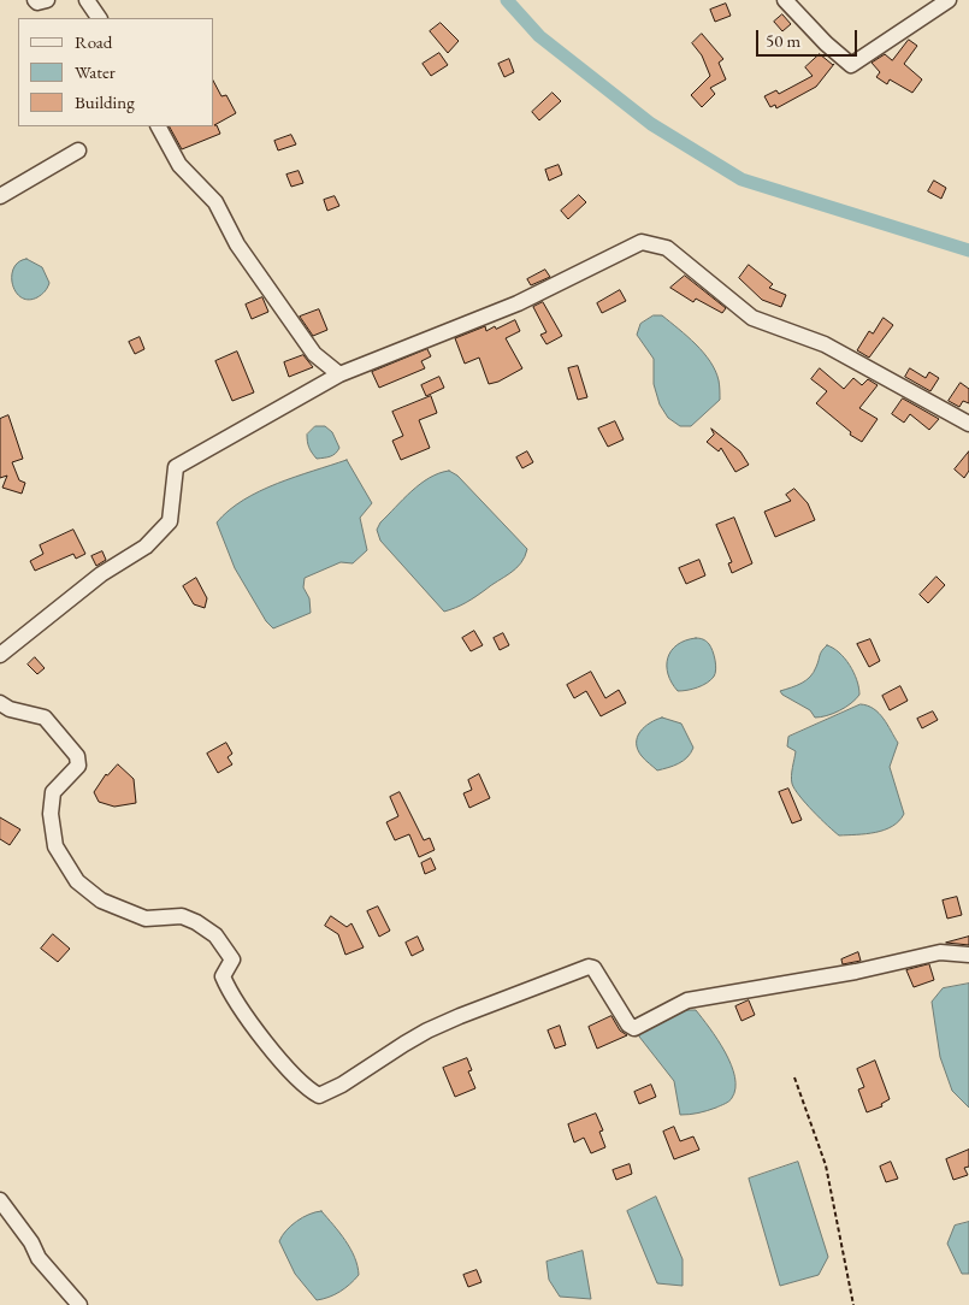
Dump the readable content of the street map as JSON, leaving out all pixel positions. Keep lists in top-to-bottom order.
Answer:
{
  "legend": ["Road", "Water", "Building"],
  "scale_bar": "50 m"
}
